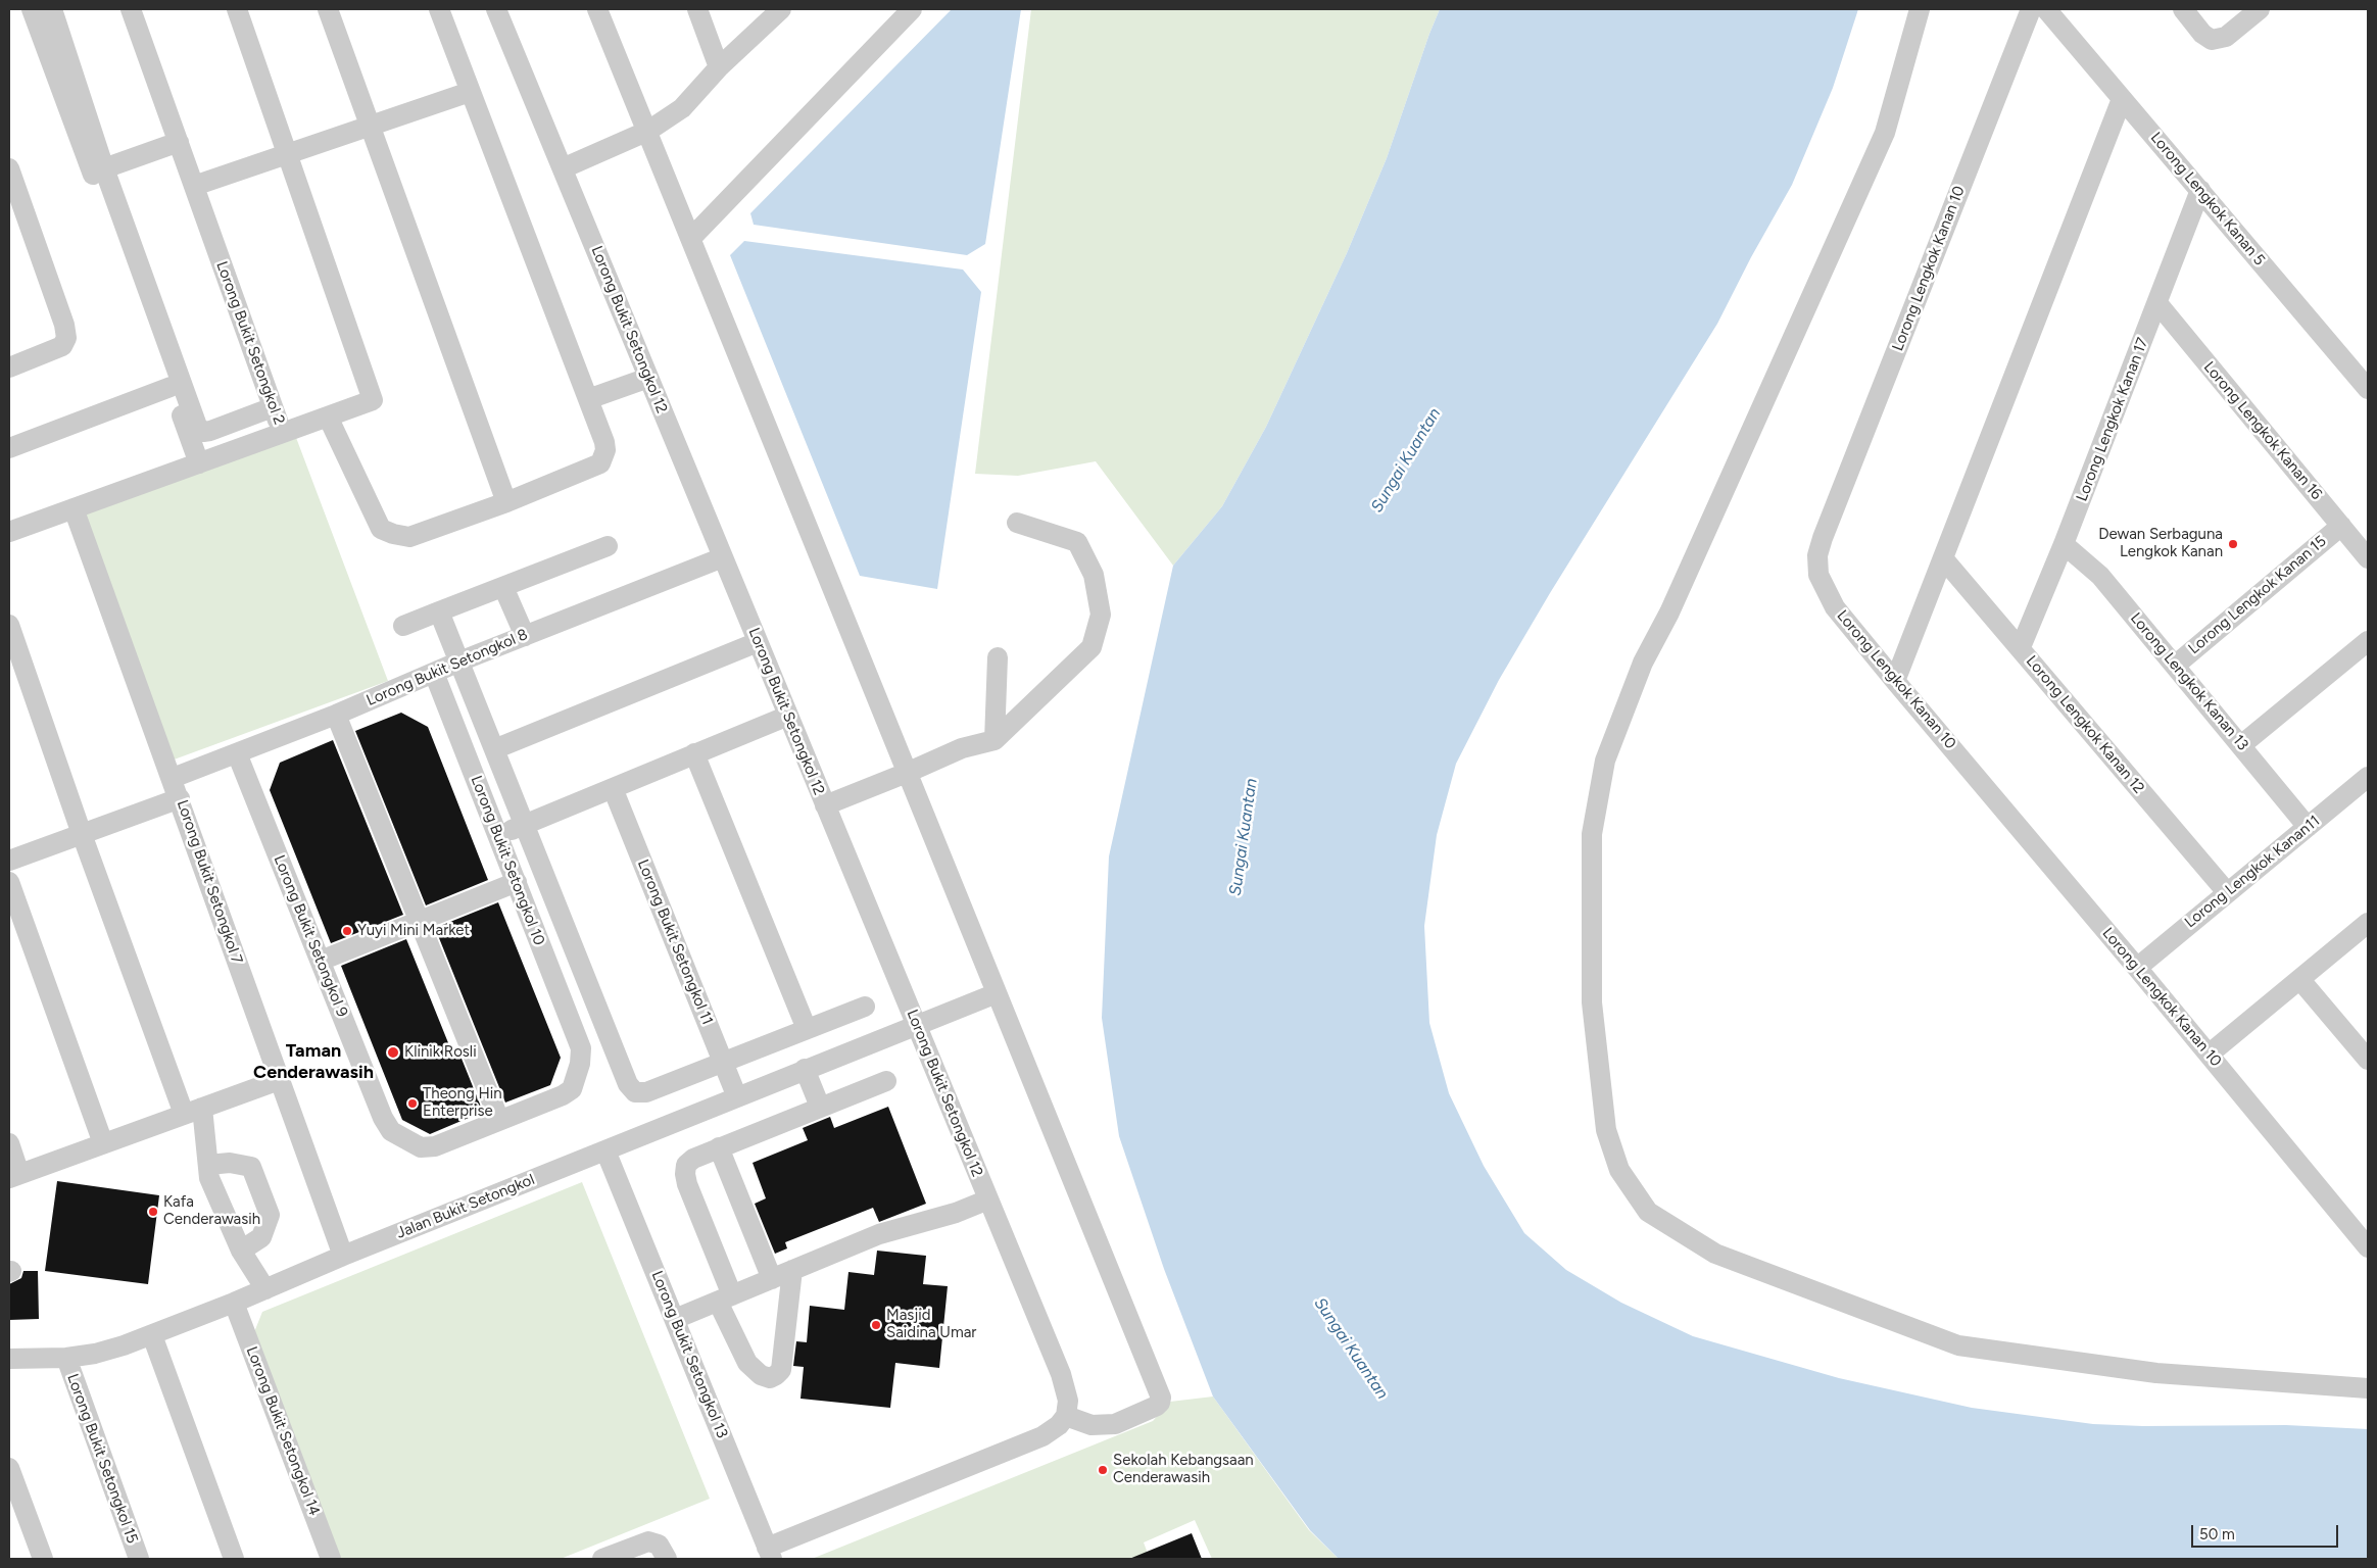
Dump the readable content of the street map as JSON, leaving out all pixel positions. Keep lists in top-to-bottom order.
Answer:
{
  "streets": {
    "street": [
      "Lorong Lengkok Kanan 5",
      "Lorong Lengkok Kanan 10",
      "Lorong Bukit Setongkol 12",
      "Lorong Bukit Setongkol 2",
      "Lorong Lengkok Kanan 17",
      "Lorong Lengkok Kanan 16",
      "Lorong Lengkok Kanan 15",
      "Lorong Bukit Setongkol 8",
      "Lorong Lengkok Kanan 13",
      "Lorong Lengkok Kanan 12",
      "Lorong Bukit Setongkol 10",
      "Lorong Lengkok Kanan11",
      "Lorong Bukit Setongkol 7",
      "Lorong Bukit Setongkol 9",
      "Lorong Bukit Setongkol 11",
      "Jalan Bukit Setongkol",
      "Lorong Bukit Setongkol 13",
      "Lorong Bukit Setongkol 14",
      "Lorong Bukit Setongkol 15"
    ]
  },
  "crossings": [
    ["Lorong Lengkok Kanan 5", "Lorong Lengkok Kanan 17"],
    ["Lorong Lengkok Kanan 10", "Lorong Lengkok Kanan11"],
    ["Lorong Bukit Setongkol 12", "Lorong Bukit Setongkol 8"],
    ["Lorong Bukit Setongkol 12", "Jalan Bukit Setongkol"],
    ["Lorong Bukit Setongkol 2", "Lorong Bukit Setongkol 7"],
    ["Lorong Lengkok Kanan 17", "Lorong Lengkok Kanan 16"],
    ["Lorong Lengkok Kanan 17", "Lorong Lengkok Kanan 13"],
    ["Lorong Lengkok Kanan 17", "Lorong Lengkok Kanan 12"],
    ["Lorong Lengkok Kanan 16", "Lorong Lengkok Kanan 15"],
    ["Lorong Lengkok Kanan 15", "Lorong Lengkok Kanan 13"],
    ["Lorong Bukit Setongkol 8", "Lorong Bukit Setongkol 10"],
    ["Lorong Bukit Setongkol 8", "Lorong Bukit Setongkol 7"],
    ["Lorong Bukit Setongkol 8", "Lorong Bukit Setongkol 9"],
    ["Lorong Lengkok Kanan 13", "Lorong Lengkok Kanan11"],
    ["Lorong Lengkok Kanan 12", "Lorong Lengkok Kanan11"],
    ["Lorong Bukit Setongkol 10", "Lorong Bukit Setongkol 9"],
    ["Lorong Bukit Setongkol 7", "Jalan Bukit Setongkol"],
    ["Lorong Bukit Setongkol 11", "Jalan Bukit Setongkol"],
    ["Jalan Bukit Setongkol", "Lorong Bukit Setongkol 13"],
    ["Jalan Bukit Setongkol", "Lorong Bukit Setongkol 14"],
    ["Jalan Bukit Setongkol", "Lorong Bukit Setongkol 15"]
  ],
  "districts": ["Taman Cenderawasih"],
  "water": ["Sungai Kuantan"],
  "places": [
    "Dewan Serbaguna Lengkok Kanan",
    "Yuyi Mini Market",
    "Klinik Rosli",
    "Theong Hin Enterprise",
    "Kafa Cenderawasih",
    "Masjid Saidina Umar",
    "Sekolah Kebangsaan Cenderawasih"
  ],
  "scale_bar": "50 m"
}
